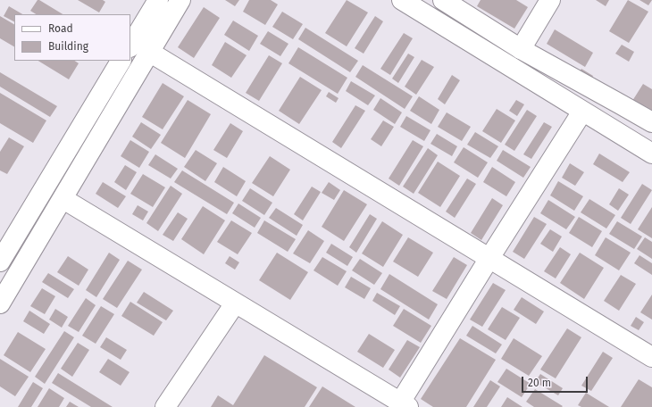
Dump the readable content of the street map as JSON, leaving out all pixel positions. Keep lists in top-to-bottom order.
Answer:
{
  "legend": ["Road", "Building"],
  "scale_bar": "20 m"
}
